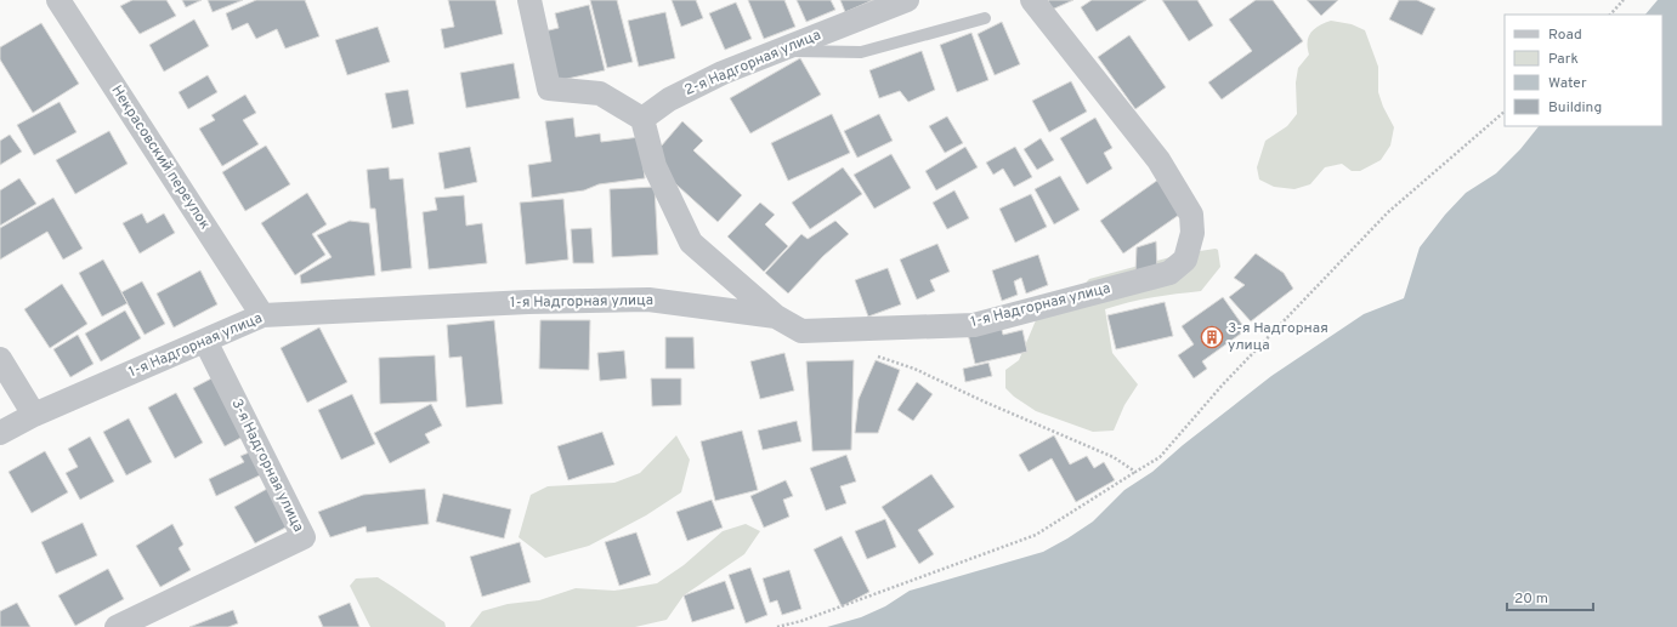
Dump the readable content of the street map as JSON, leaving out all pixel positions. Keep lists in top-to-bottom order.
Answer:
{
  "streets": {
    "street": [
      "2-я Надгорная улица",
      "Некрасовский переулок",
      "1-я Надгорная улица",
      "3-я Надгорная улица"
    ]
  },
  "crossings": [
    ["Некрасовский переулок", "1-я Надгорная улица"],
    ["1-я Надгорная улица", "3-я Надгорная улица"]
  ],
  "places": {
    "building": ["3-я Надгорная улица"]
  },
  "legend": [
    "Road",
    "Park",
    "Water",
    "Building"
  ],
  "scale_bar": "20 m"
}
